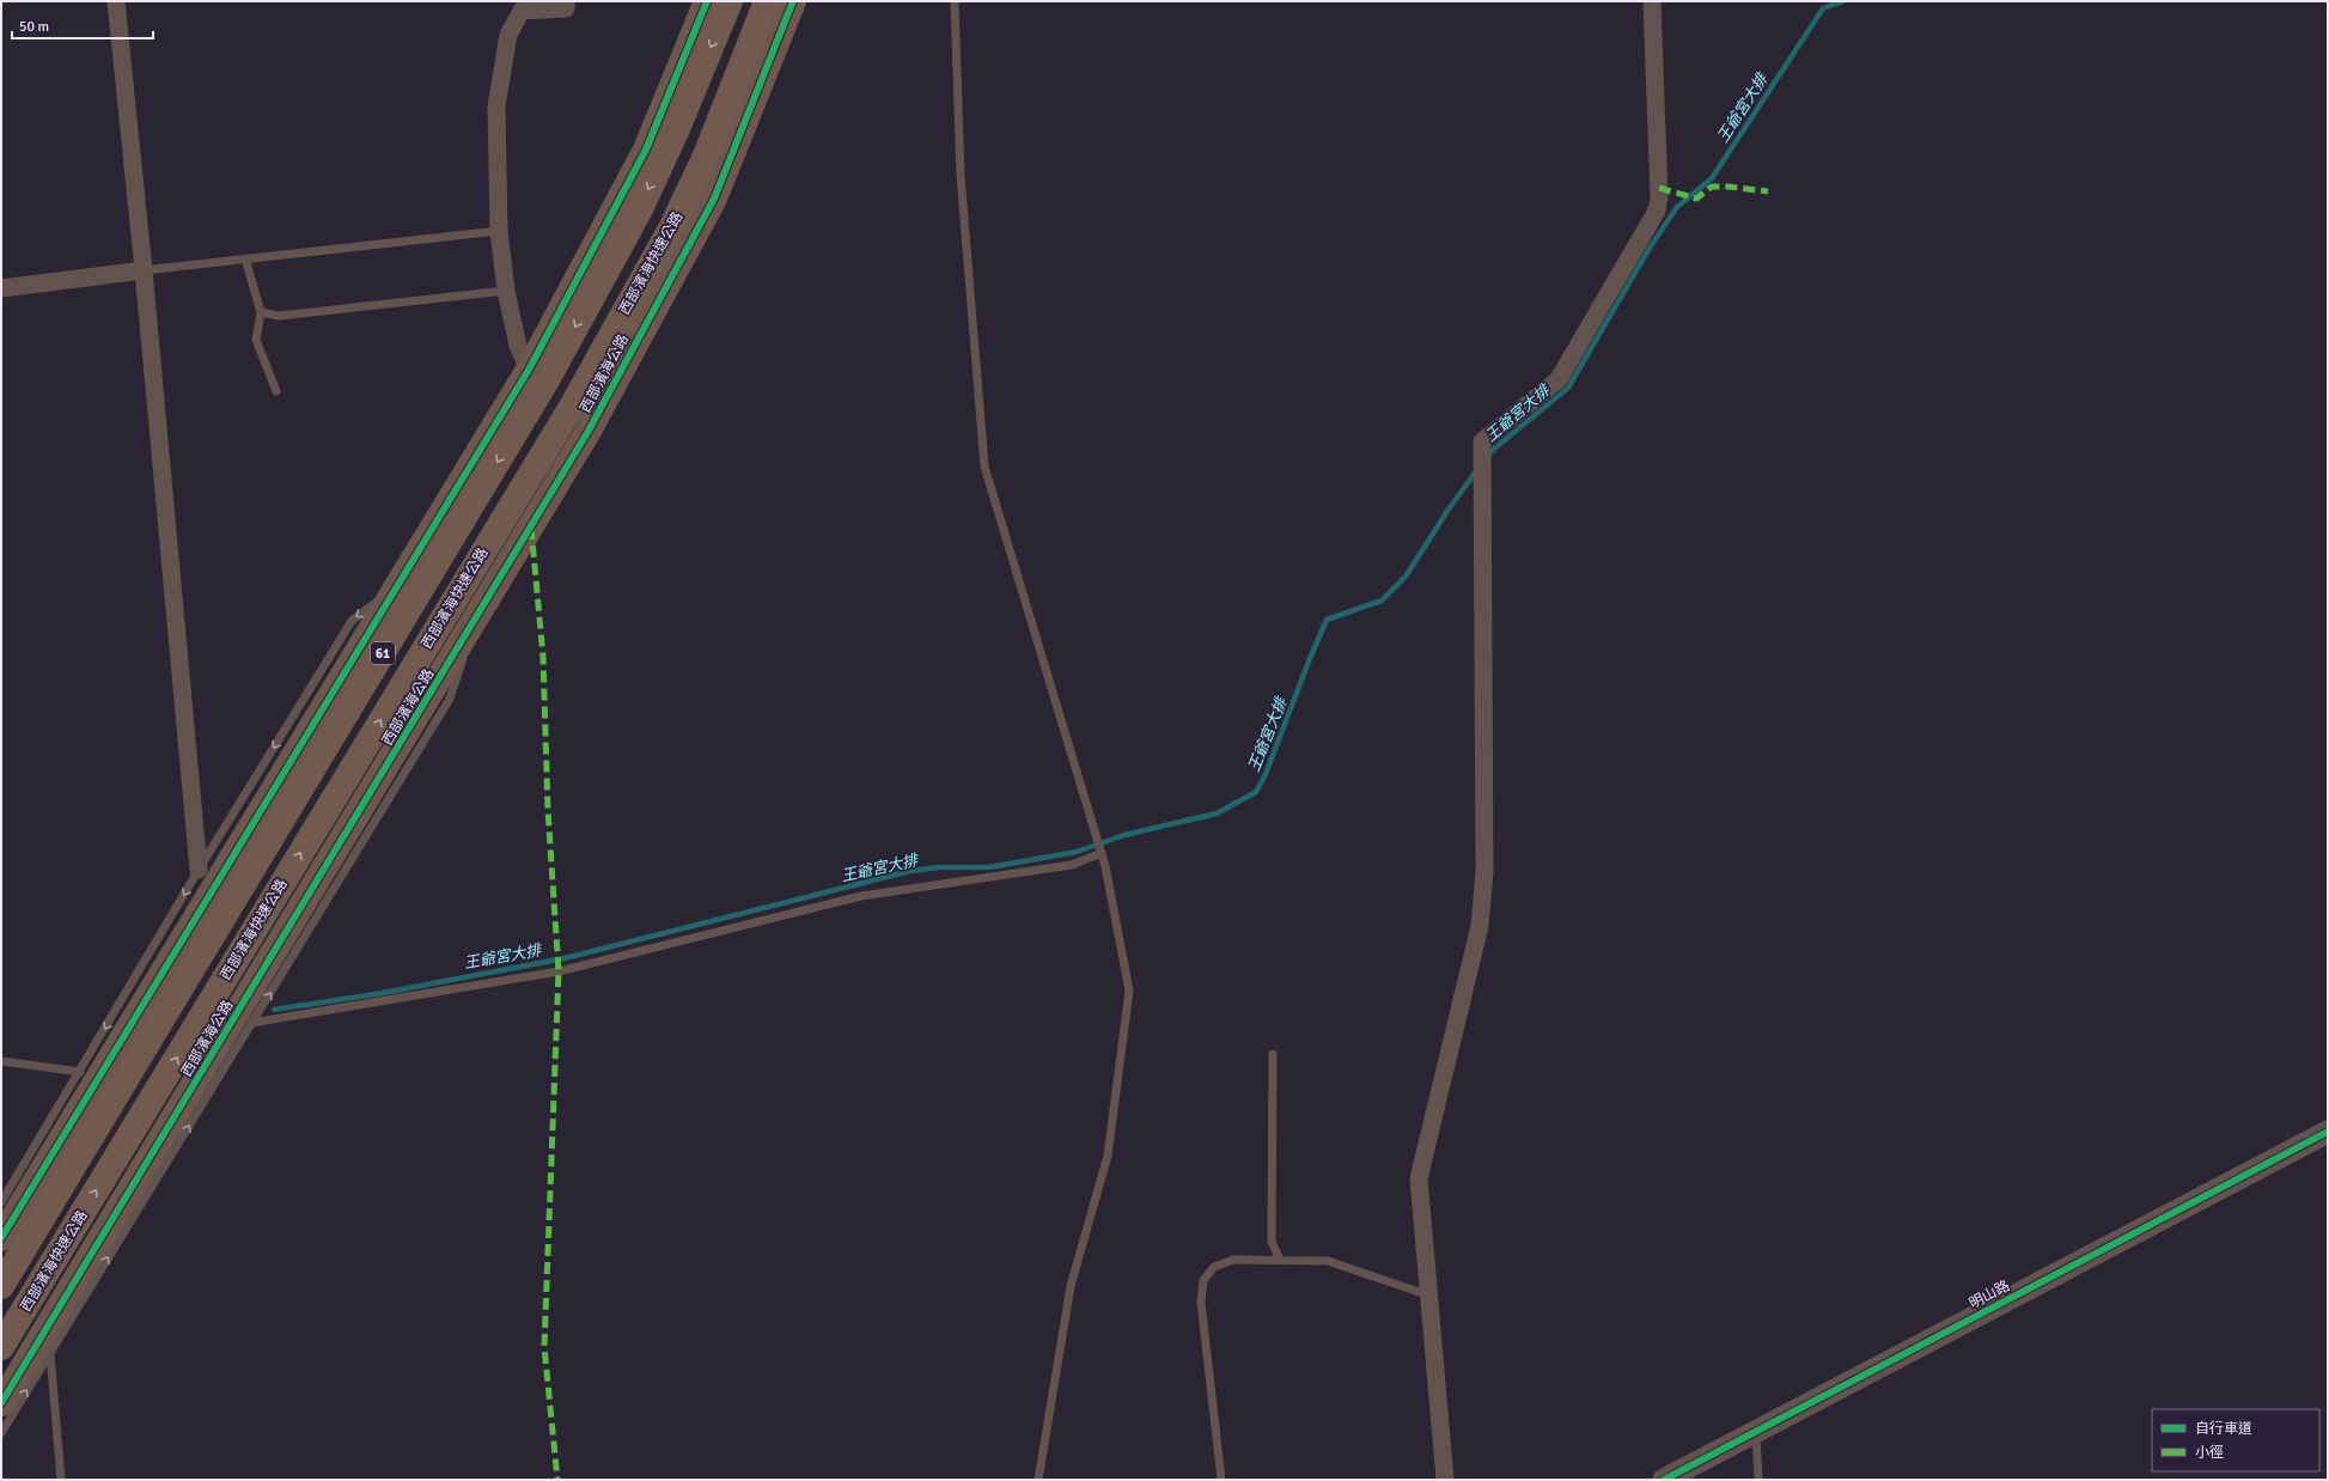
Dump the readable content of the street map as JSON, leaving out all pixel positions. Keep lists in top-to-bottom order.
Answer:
{
  "streets": {
    "highway": ["西部濱海快速公路", "61"],
    "main road": ["西部濱海公路"],
    "street": ["明山路"]
  },
  "water": ["王爺宮大排"],
  "legend": ["自行車道", "小徑"],
  "scale_bar": "50 m"
}
